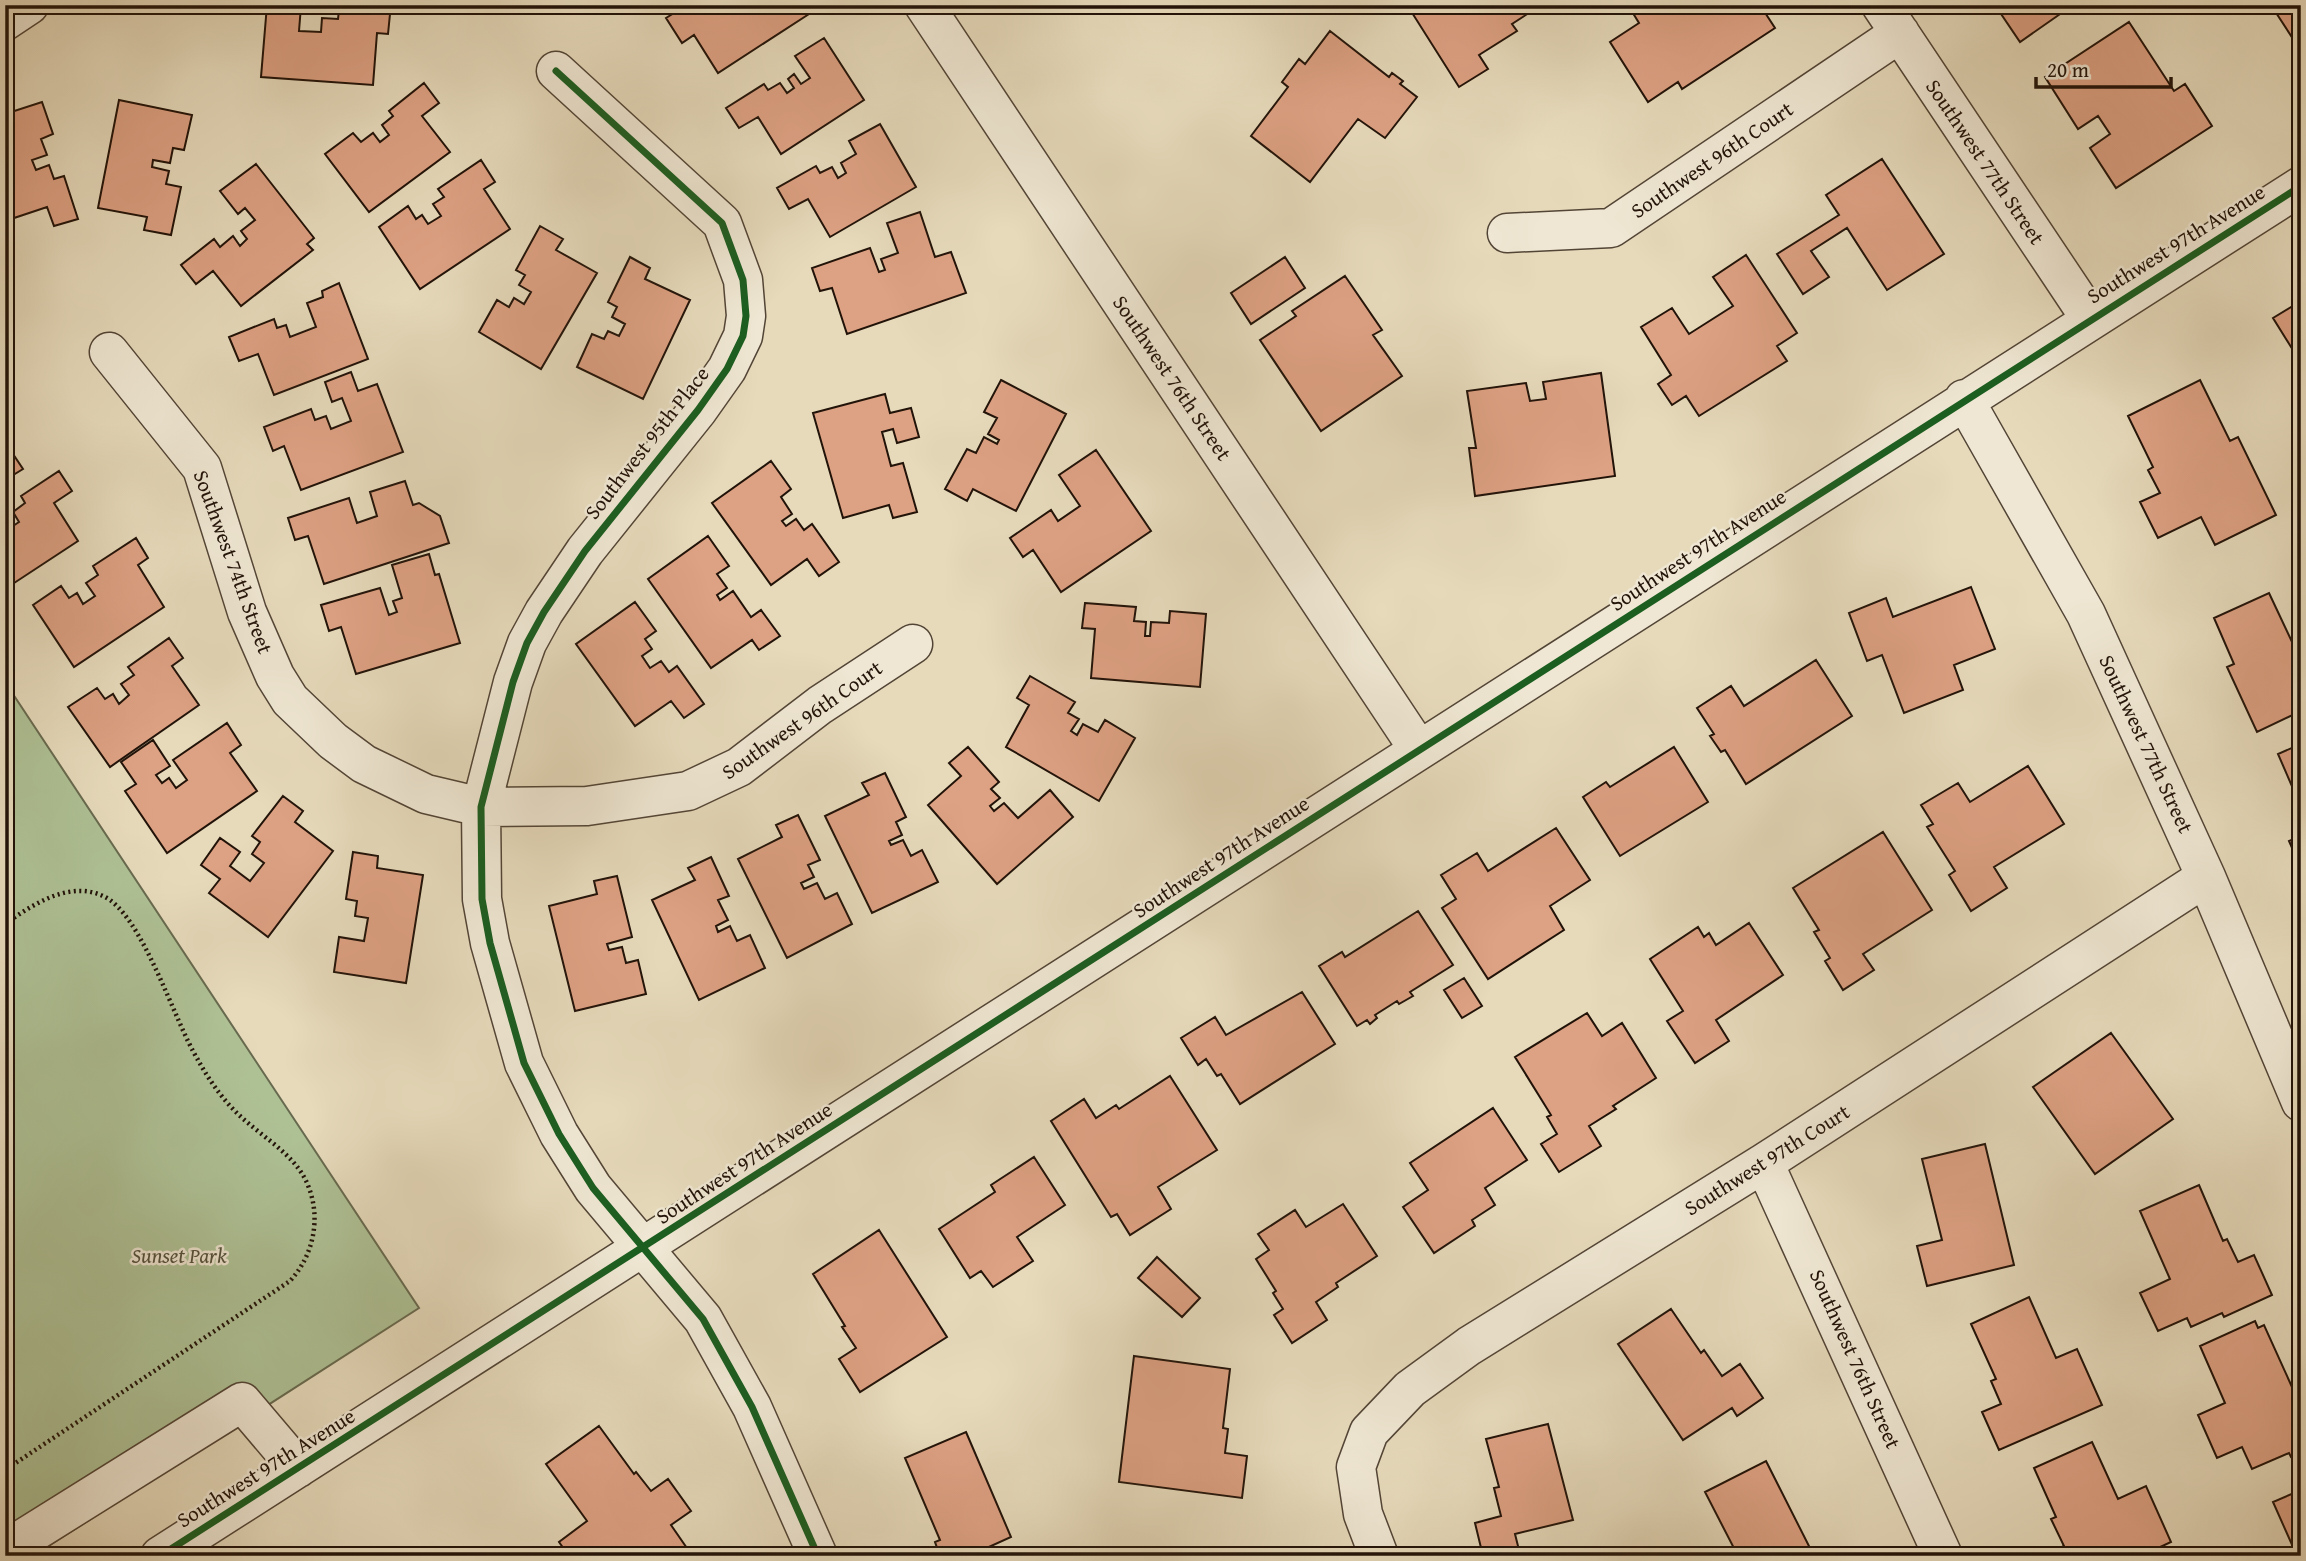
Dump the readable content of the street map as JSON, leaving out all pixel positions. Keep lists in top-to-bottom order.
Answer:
{
  "streets": {
    "street": [
      "Southwest 96th Court",
      "Southwest 77th Street",
      "Southwest 97th Avenue",
      "Southwest 76th Street",
      "Southwest 95th Place",
      "Southwest 74th Street",
      "Southwest 97th Court"
    ]
  },
  "crossings": [
    ["Southwest 96th Court", "Southwest 77th Street"],
    ["Southwest 96th Court", "Southwest 95th Place"],
    ["Southwest 96th Court", "Southwest 74th Street"],
    ["Southwest 77th Street", "Southwest 97th Avenue"],
    ["Southwest 77th Street", "Southwest 97th Court"],
    ["Southwest 97th Avenue", "Southwest 76th Street"],
    ["Southwest 76th Street", "Southwest 97th Court"],
    ["Southwest 95th Place", "Southwest 74th Street"]
  ],
  "parks": ["Sunset Park"],
  "scale_bar": "20 m"
}
